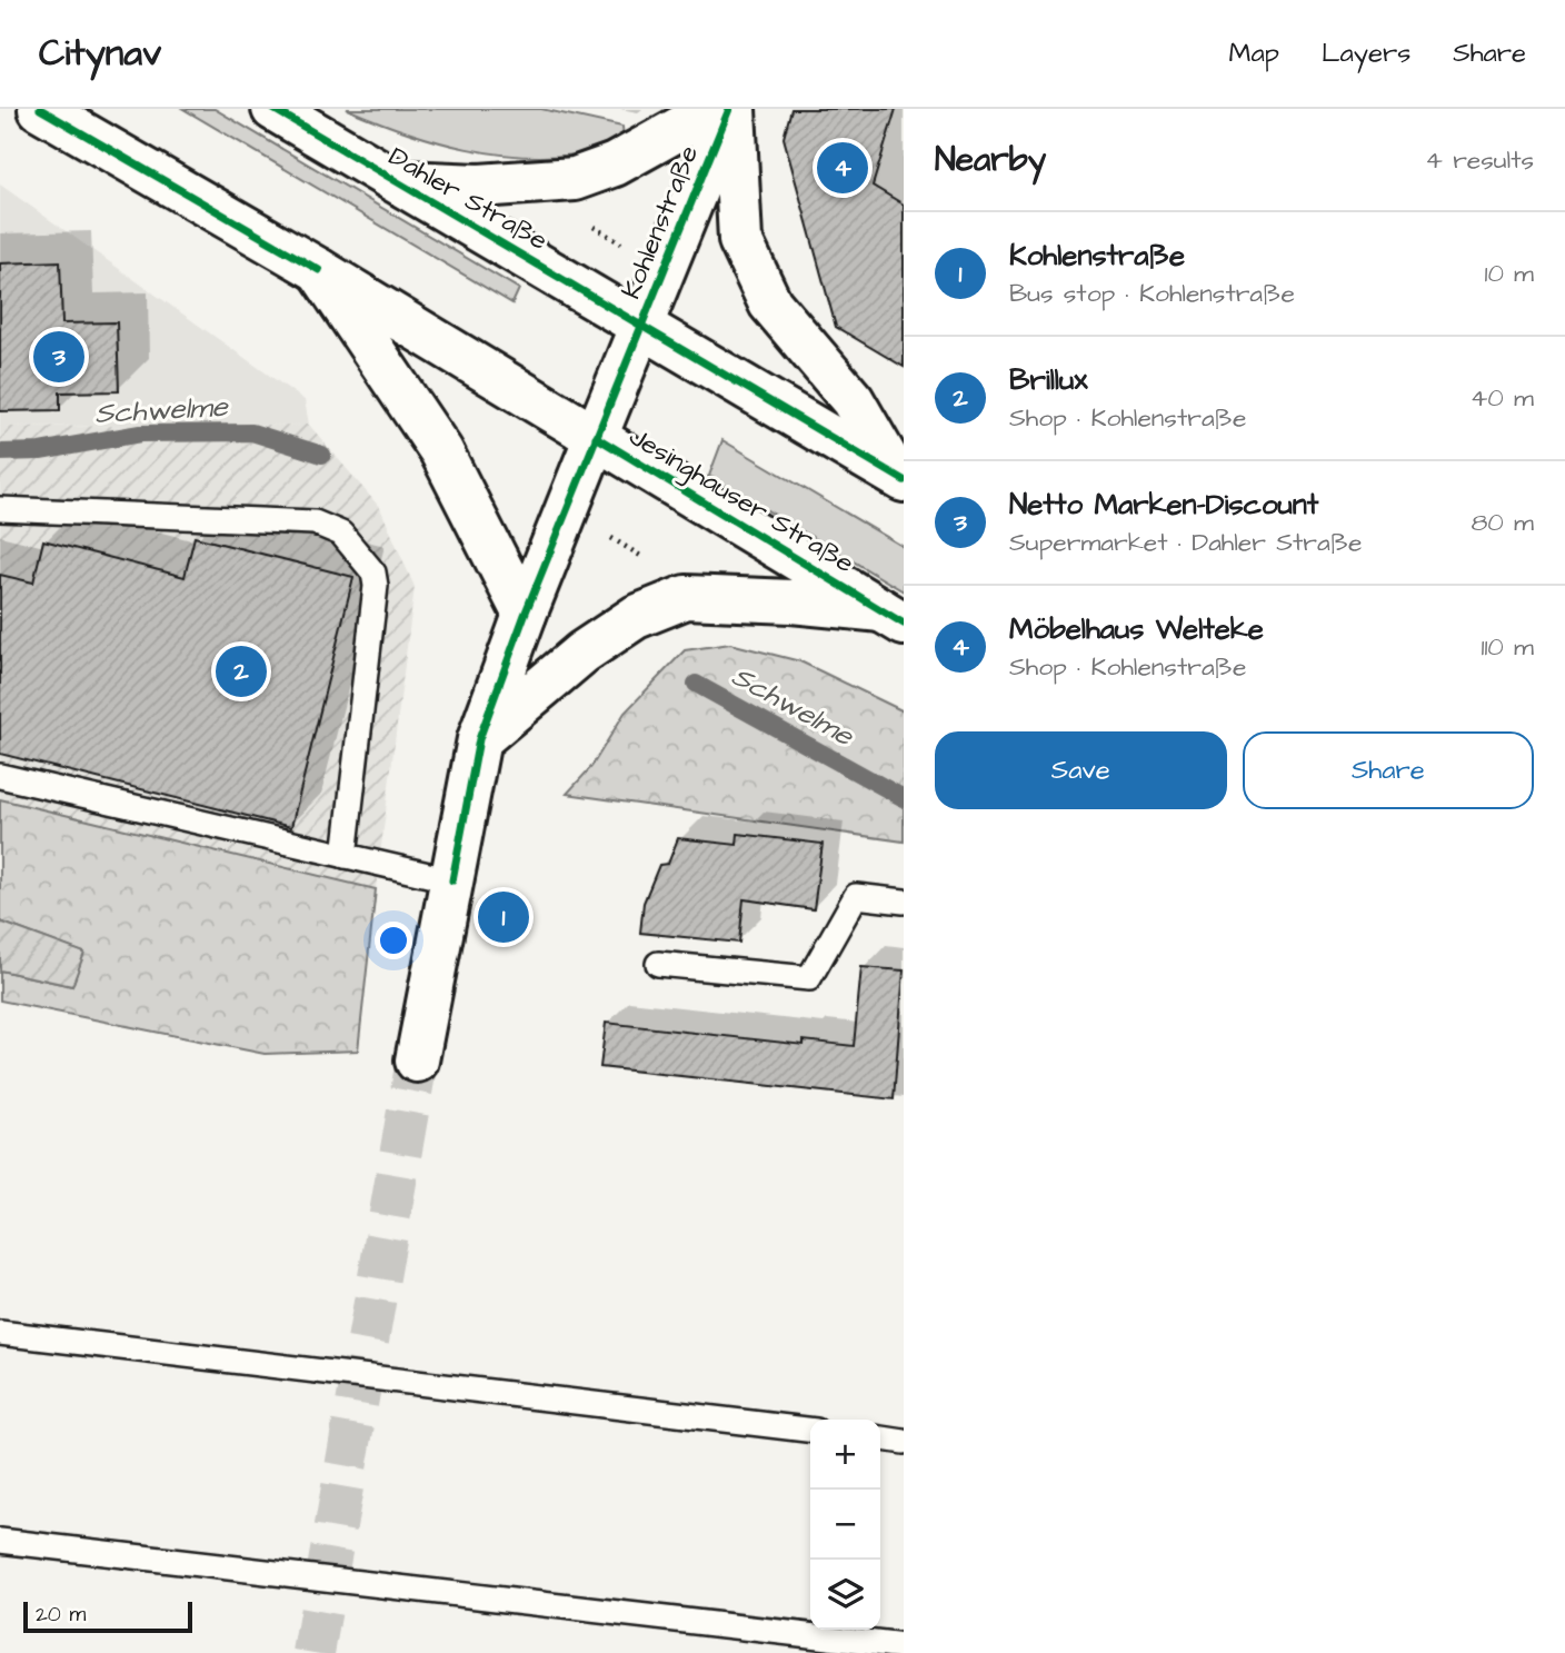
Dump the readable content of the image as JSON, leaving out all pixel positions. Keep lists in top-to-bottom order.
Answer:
{
  "streets": {
    "main road": ["Dahler Straße", "Kohlenstraße", "Jesinghauser Straße"]
  },
  "crossings": [
    ["Dahler Straße", "Kohlenstraße"],
    ["Kohlenstraße", "Jesinghauser Straße"]
  ],
  "water": ["Schwelme"],
  "scale_bar": "20 m",
  "page": {
    "header": "Citynav",
    "nav": ["Map", "Layers", "Share"],
    "heading": ["Nearby", "4 results"],
    "pins": [
      "4",
      "3",
      "2",
      "1"
    ],
    "list": [
      {
        "mark": "1",
        "name": "Kohlenstraße",
        "note": "Bus stop · Kohlenstraße",
        "value": "10 m"
      },
      {
        "mark": "2",
        "name": "Brillux",
        "note": "Shop · Kohlenstraße",
        "value": "40 m"
      },
      {
        "mark": "3",
        "name": "Netto Marken-Discount",
        "note": "Supermarket · Dahler Straße",
        "value": "80 m"
      },
      {
        "mark": "4",
        "name": "Möbelhaus Welteke",
        "note": "Shop · Kohlenstraße",
        "value": "110 m"
      }
    ],
    "buttons": ["Save", "Share"],
    "map_buttons": ["+", "−"],
    "scale": "20 m"
  }
}
